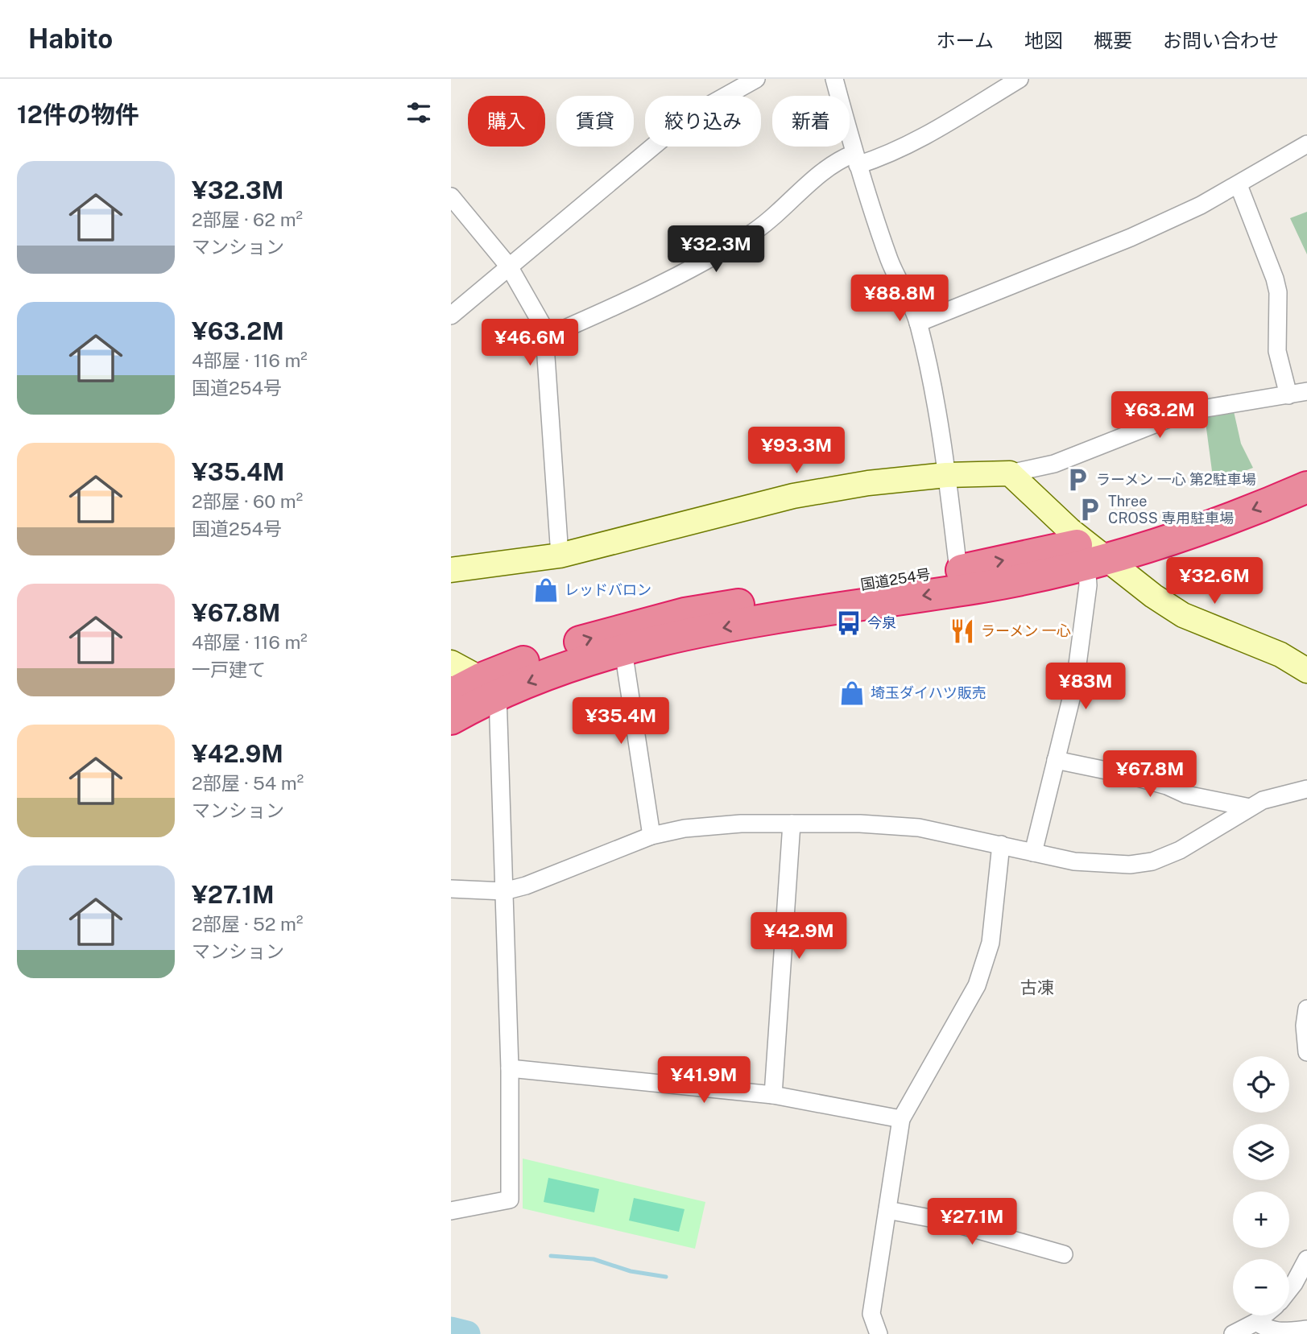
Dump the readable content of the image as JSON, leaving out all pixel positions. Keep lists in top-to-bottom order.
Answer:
{
  "streets": {
    "highway": ["国道254号"]
  },
  "districts": ["古凍"],
  "places": {
    "parking": ["ラーメン 一心 第2駐車場", "Three CROSS 専用駐車場"],
    "shop": ["レッドバロン", "埼玉ダイハツ販売"],
    "bus stop": ["今泉"],
    "restaurant": ["ラーメン 一心"]
  },
  "page": {
    "header": "Habito",
    "nav": [
      "ホーム",
      "地図",
      "概要",
      "お問い合わせ"
    ],
    "heading": "12件の物件",
    "chip": [
      "購入",
      "賃貸",
      "絞り込み",
      "新着"
    ],
    "list": [
      {
        "name": "¥32.3M",
        "note": "2部屋 · 62 m² · マンション"
      },
      {
        "name": "¥63.2M",
        "note": "4部屋 · 116 m² · 国道254号"
      },
      {
        "name": "¥35.4M",
        "note": "2部屋 · 60 m² · 国道254号"
      },
      {
        "name": "¥67.8M",
        "note": "4部屋 · 116 m² · 一戸建て"
      },
      {
        "name": "¥42.9M",
        "note": "2部屋 · 54 m² · マンション"
      },
      {
        "name": "¥27.1M",
        "note": "2部屋 · 52 m² · マンション"
      }
    ],
    "price": [
      "¥32.3M",
      "¥88.8M",
      "¥46.6M",
      "¥63.2M",
      "¥93.3M",
      "¥32.6M",
      "¥83M",
      "¥35.4M",
      "¥67.8M",
      "¥42.9M",
      "¥41.9M",
      "¥27.1M"
    ],
    "map_buttons": ["+", "−"]
  }
}
